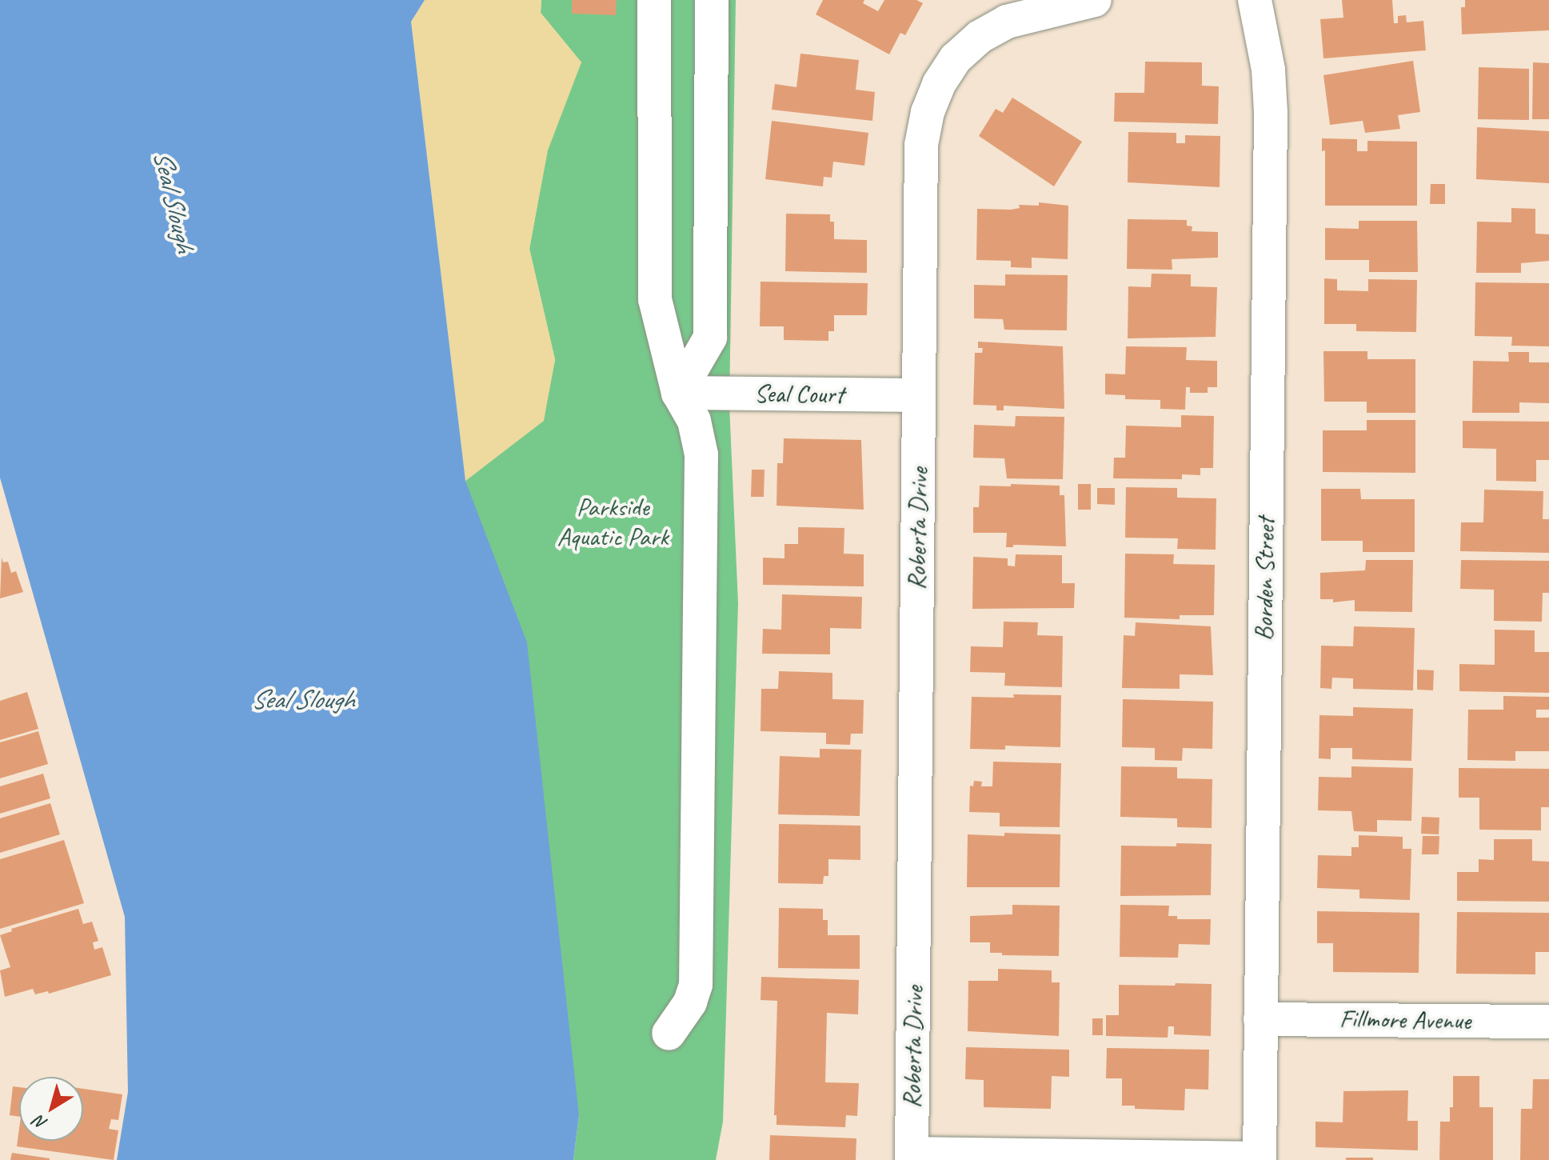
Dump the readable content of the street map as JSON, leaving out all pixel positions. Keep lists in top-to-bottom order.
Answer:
{
  "streets": {
    "street": [
      "Seal Court",
      "Roberta Drive",
      "Borden Street",
      "Fillmore Avenue"
    ]
  },
  "crossings": [
    ["Seal Court", "Roberta Drive"],
    ["Borden Street", "Fillmore Avenue"]
  ],
  "water": ["Seal Slough"],
  "parks": ["Parkside Aquatic Park"],
  "north": "bottom left"
}
